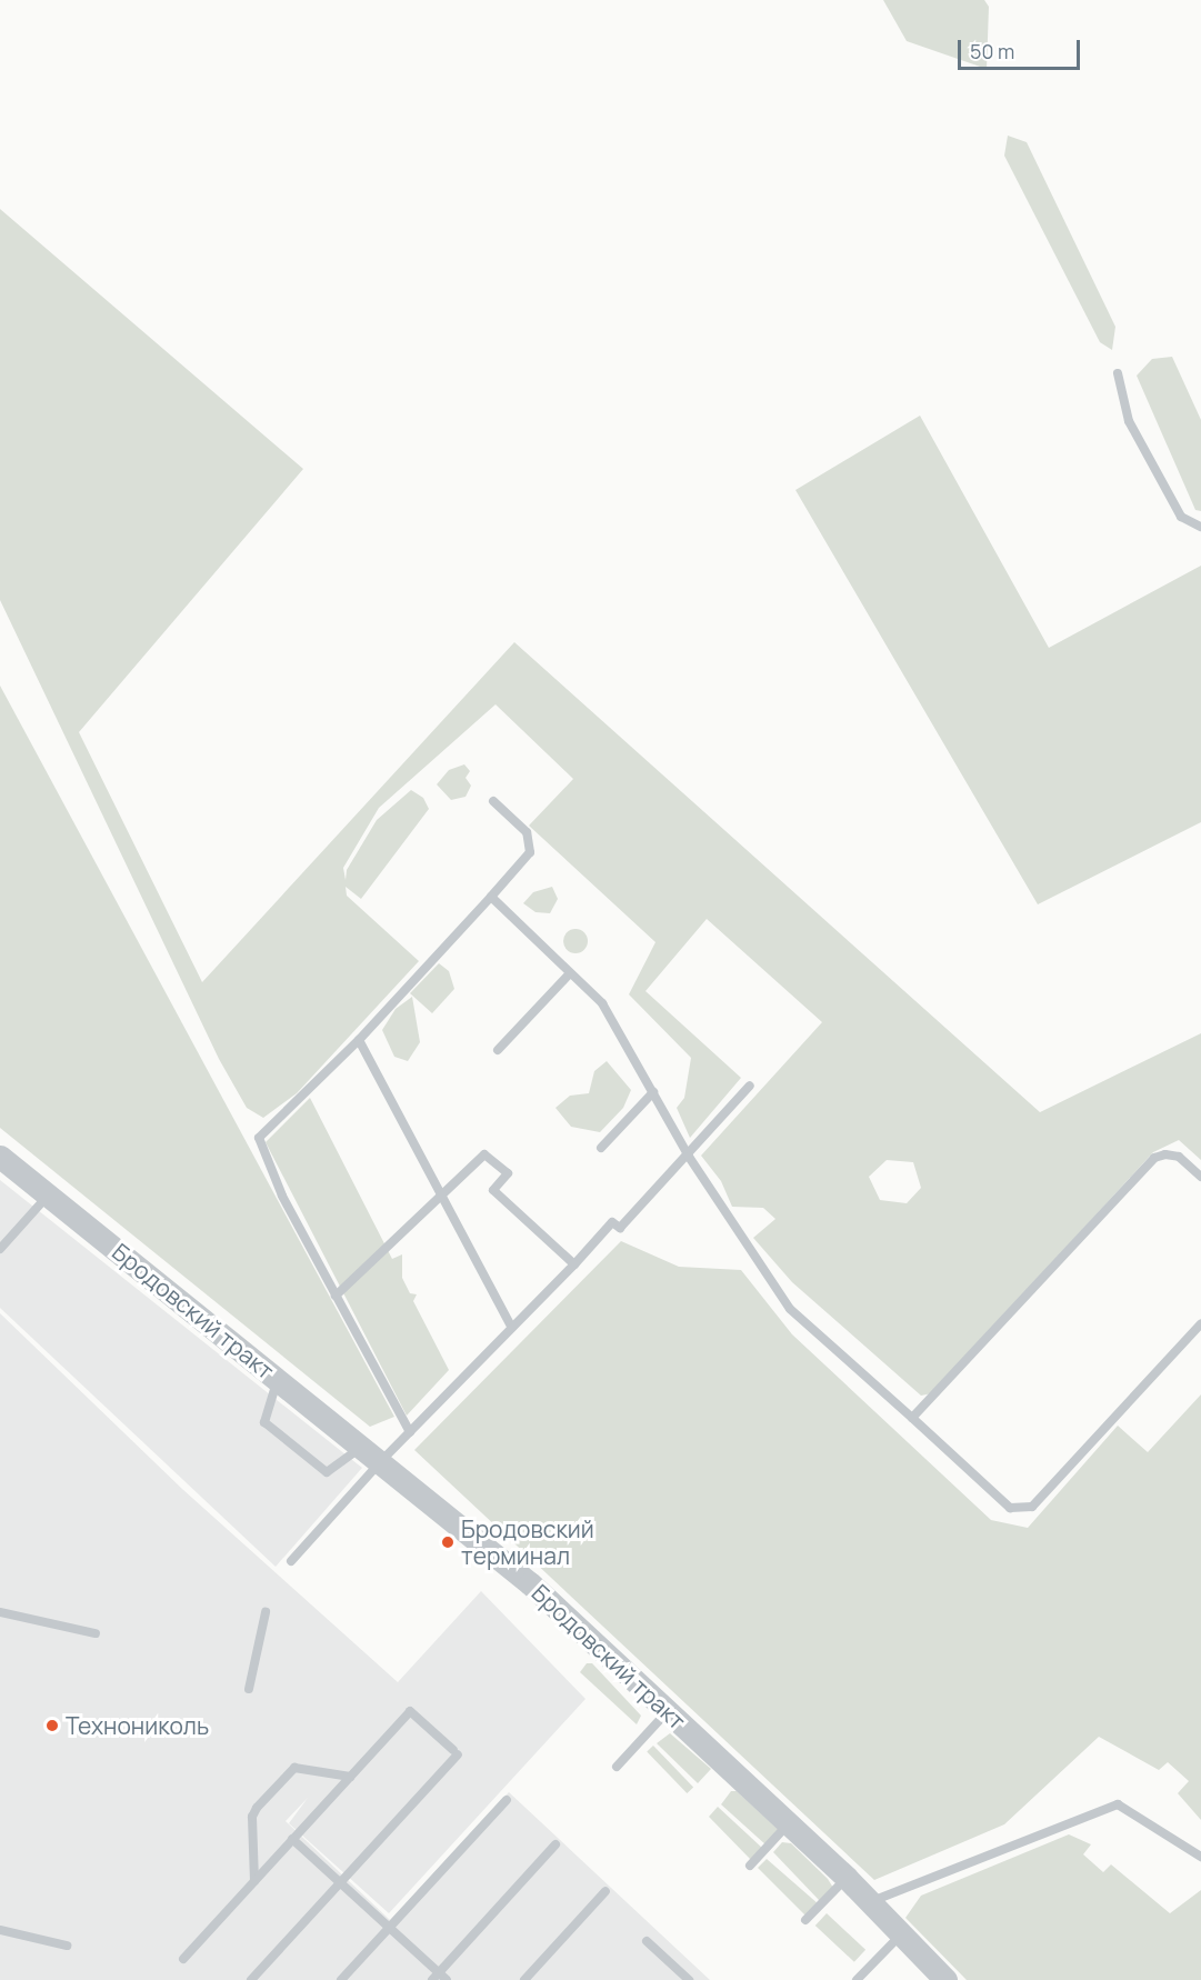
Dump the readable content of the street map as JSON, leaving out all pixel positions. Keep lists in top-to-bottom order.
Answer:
{
  "streets": {
    "street": ["Бродовский тракт"]
  },
  "places": ["Бродовский терминал", "Технониколь"],
  "scale_bar": "50 m"
}
